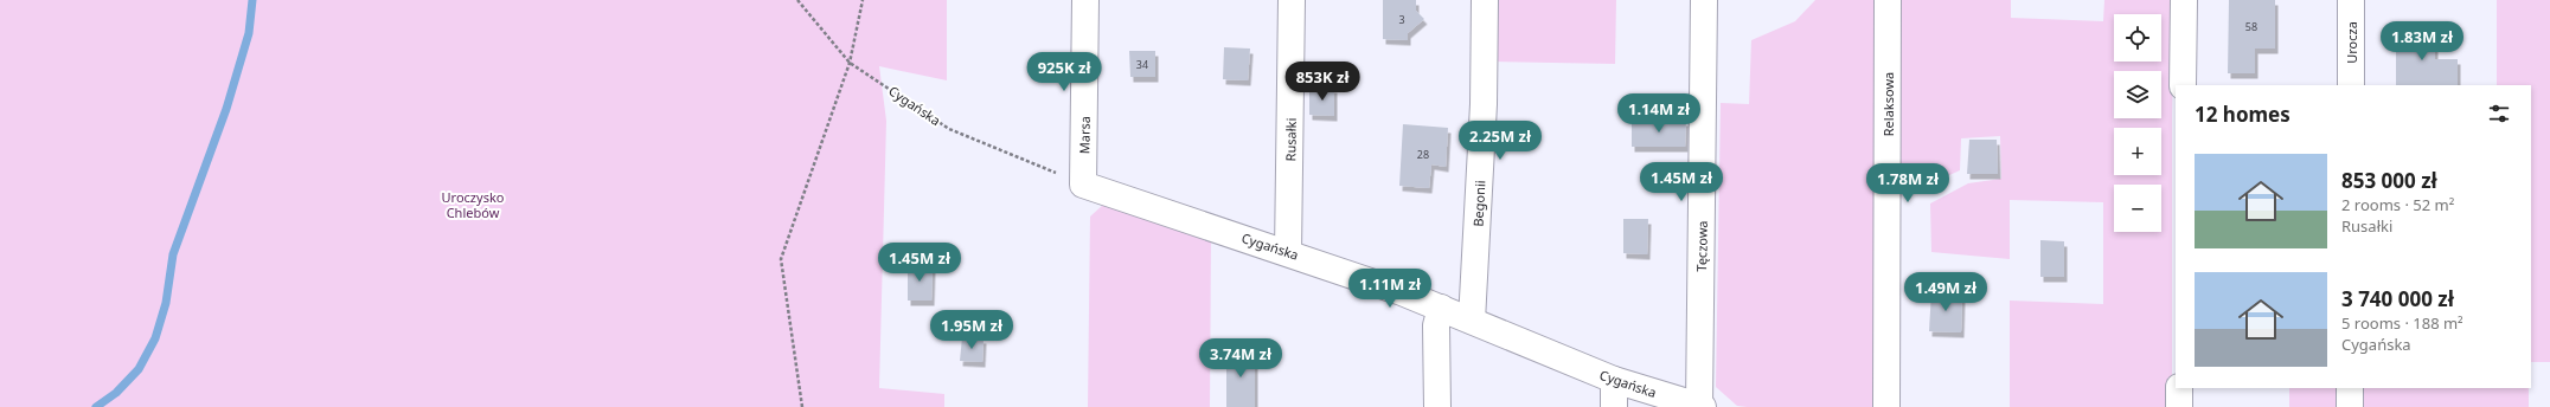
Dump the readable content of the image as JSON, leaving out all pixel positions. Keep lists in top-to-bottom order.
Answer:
{
  "streets": {
    "street": [
      "Urocza",
      "Relaksowa",
      "Cygańska",
      "Marsa",
      "Rusałki",
      "Begonii",
      "Tęczowa"
    ]
  },
  "crossings": [
    ["Cygańska", "Marsa"],
    ["Cygańska", "Rusałki"],
    ["Cygańska", "Begonii"],
    ["Cygańska", "Tęczowa"]
  ],
  "parks": ["Uroczysko Chlebów"],
  "house_numbers": [
    "3",
    "58",
    "34",
    "28"
  ],
  "page": {
    "map_buttons": ["+", "−"],
    "price": [
      "1.83M zł",
      "925K zł",
      "853K zł",
      "1.14M zł",
      "2.25M zł",
      "1.45M zł",
      "1.78M zł",
      "1.45M zł",
      "1.11M zł",
      "1.49M zł",
      "1.95M zł",
      "3.74M zł"
    ],
    "heading": "12 homes",
    "list": [
      {
        "name": "853 000 zł",
        "note": "2 rooms · 52 m² · Rusałki"
      },
      {
        "name": "3 740 000 zł",
        "note": "5 rooms · 188 m² · Cygańska"
      }
    ]
  }
}
